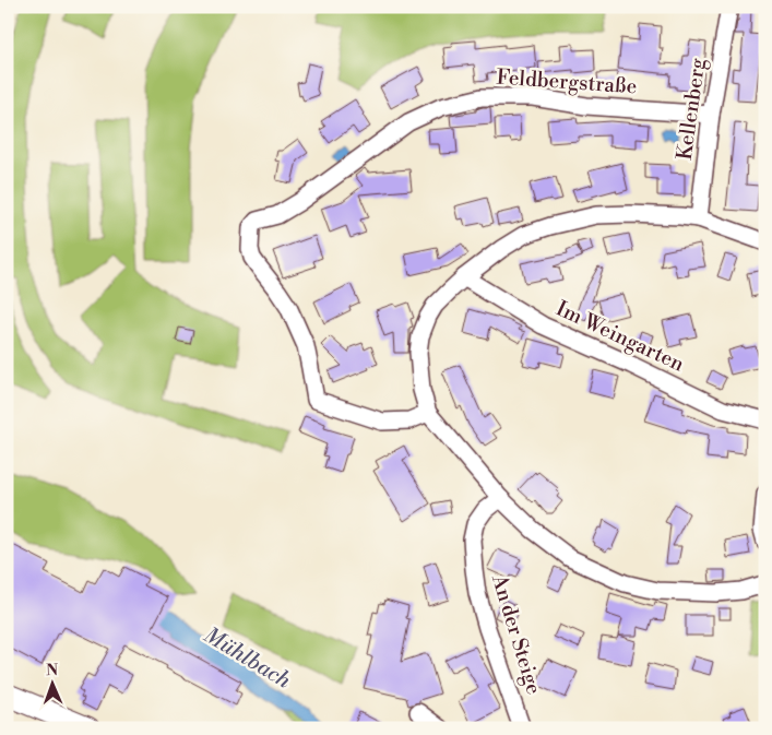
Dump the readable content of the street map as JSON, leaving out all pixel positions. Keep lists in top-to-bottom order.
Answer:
{
  "streets": {
    "street": [
      "Feldbergstraße",
      "Kellenberg",
      "Im Weingarten",
      "An der Steige"
    ]
  },
  "crossings": [
    ["Feldbergstraße", "Kellenberg"]
  ],
  "water": ["Mühlbach"],
  "north": "top"
}
